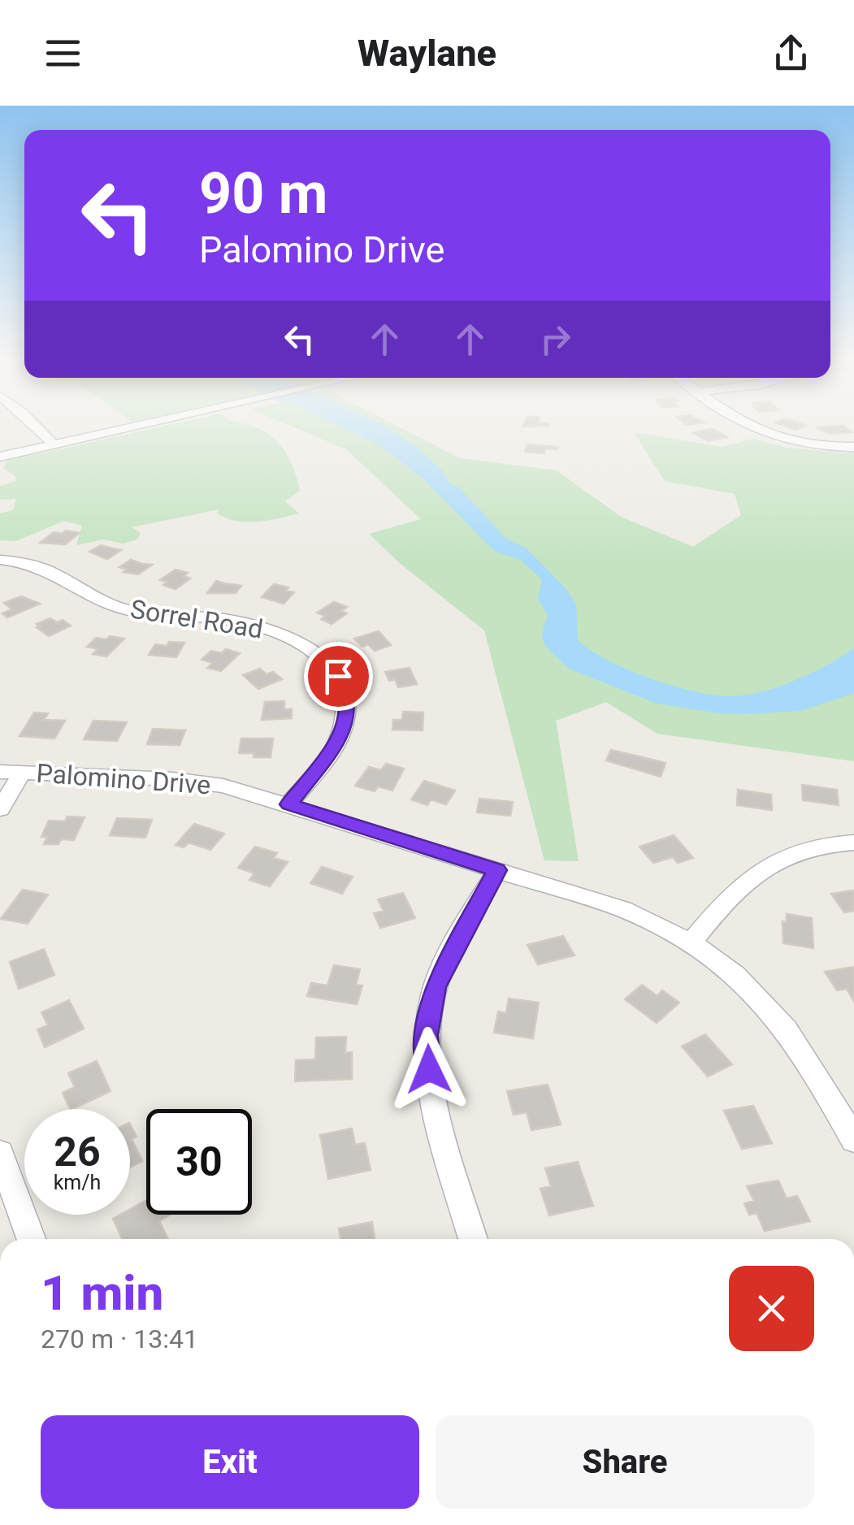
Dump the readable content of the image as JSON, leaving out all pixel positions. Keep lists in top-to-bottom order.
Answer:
{
  "streets": {
    "street": ["Sorrel Road", "Palomino Drive"]
  },
  "crossings": [
    ["Sorrel Road", "Palomino Drive"]
  ],
  "page": {
    "header": "Waylane",
    "turn": ["90 m", "Palomino Drive"],
    "speed": "26 km/h",
    "limit": "30",
    "heading": ["1 min", "270 m · 13:41"],
    "buttons": ["Exit", "Share"]
  }
}
